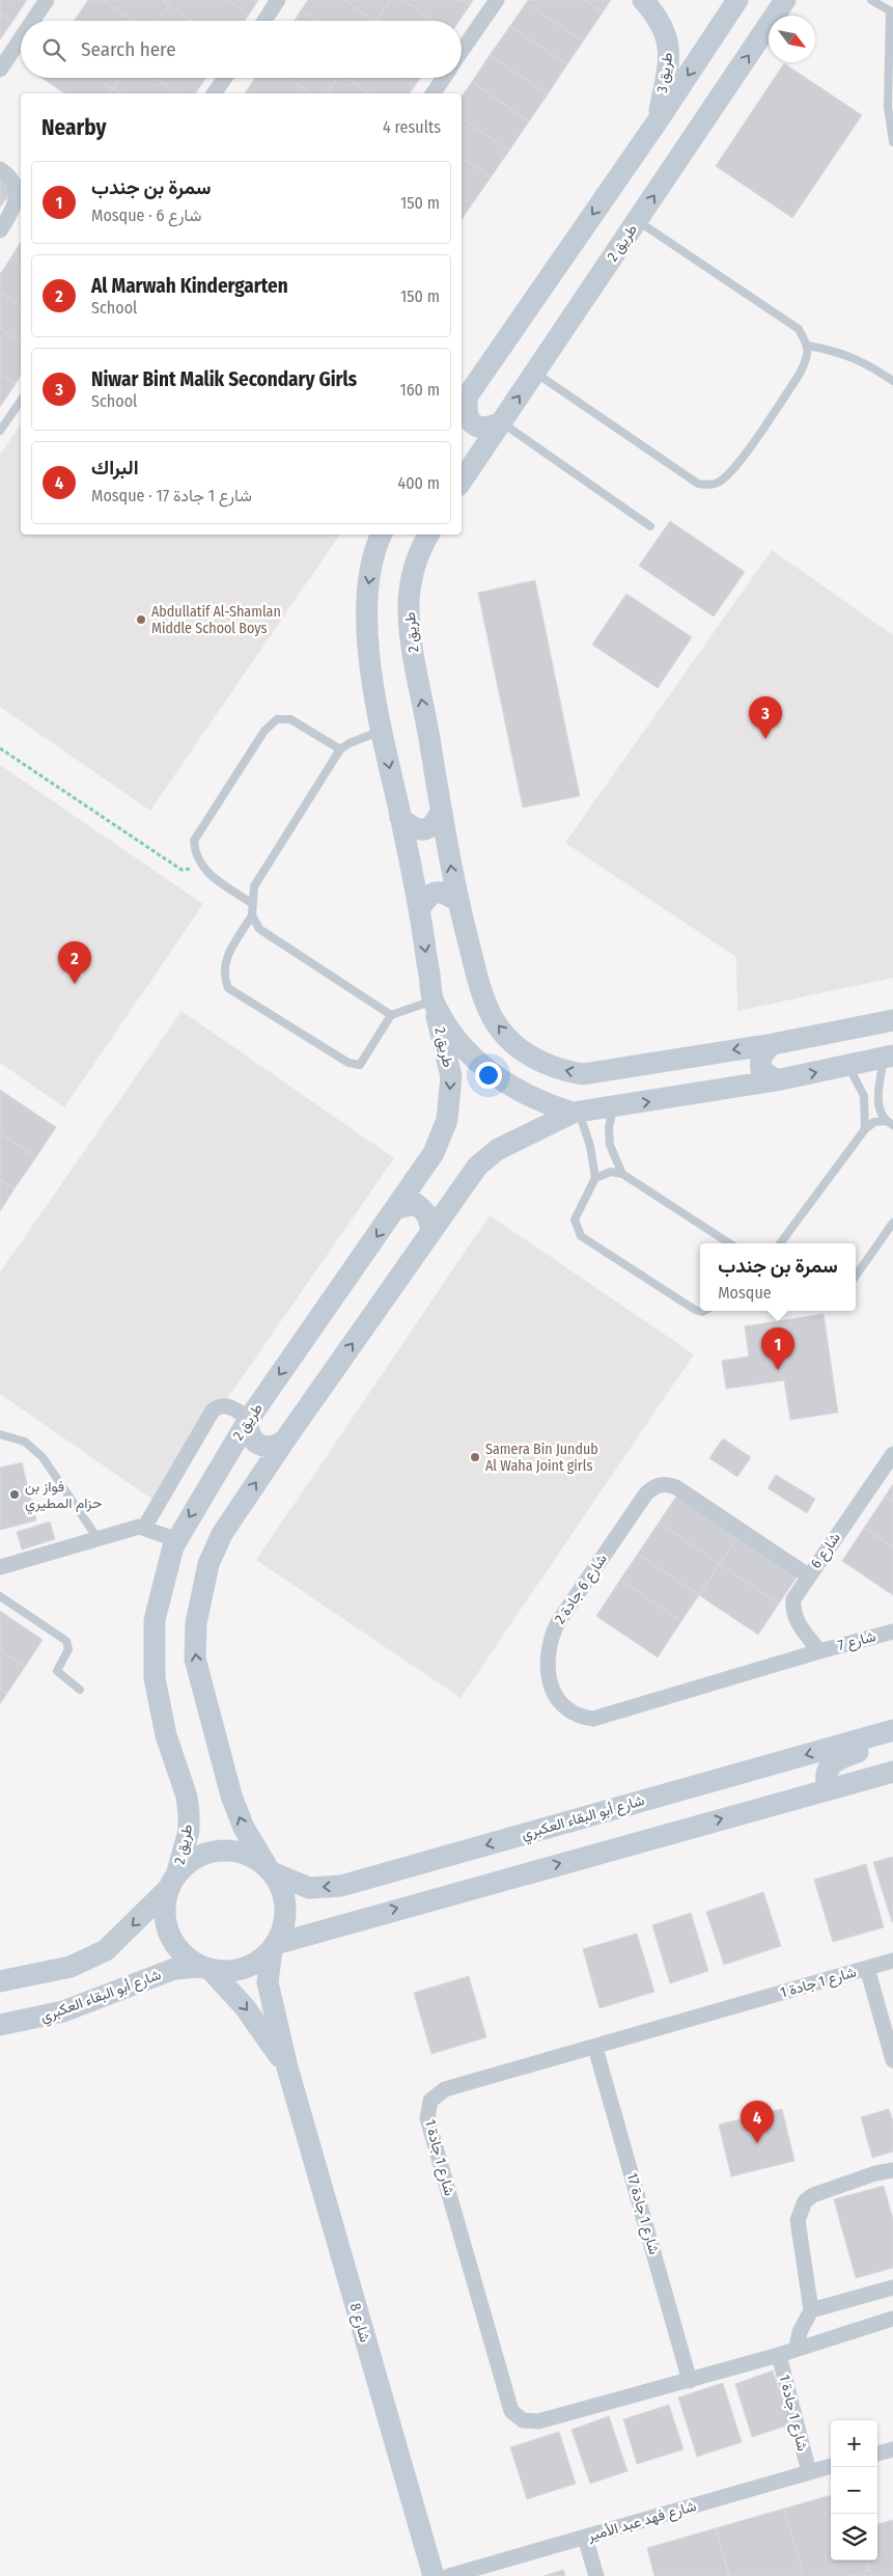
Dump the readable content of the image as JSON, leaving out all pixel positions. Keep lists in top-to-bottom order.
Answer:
{
  "streets": {
    "street": [
      "طريق 3",
      "طريق 2",
      "شارع 6",
      "شارع 6 جادة 2",
      "شارع 7",
      "شارع أبو البقاء العكبري",
      "شارع 1 جادة 1",
      "شارع 1 جادة 17",
      "شارع 8",
      "شارع فهد عبد الأمير"
    ]
  },
  "crossings": [
    ["طريق 2", "شارع أبو البقاء العكبري"],
    ["طريق 2", "شارع 8"],
    ["شارع 6", "شارع 6 جادة 2"],
    ["شارع 6", "شارع 7"],
    ["شارع 6 جادة 2", "شارع 7"],
    ["شارع أبو البقاء العكبري", "شارع 8"],
    ["شارع 1 جادة 1", "شارع 1 جادة 17"],
    ["شارع 1 جادة 1", "شارع فهد عبد الأمير"]
  ],
  "places": ["Abdullatif Al-Shamlan Middle School Boys", "Samera Bin Jundub Al Waha Joint girls", "فواز بن حزام المطيري"],
  "north": "bottom right",
  "page": {
    "search": "Search here",
    "heading": ["Nearby", "4 results"],
    "list": [
      {
        "mark": "1",
        "name": "سمرة بن جندب",
        "note": "Mosque · شارع 6",
        "value": "150 m"
      },
      {
        "mark": "2",
        "name": "Al Marwah Kindergarten",
        "note": "School",
        "value": "150 m"
      },
      {
        "mark": "3",
        "name": "Niwar Bint Malik Secondary Girls",
        "note": "School",
        "value": "160 m"
      },
      {
        "mark": "4",
        "name": "البراك",
        "note": "Mosque · شارع 1 جادة 17",
        "value": "400 m"
      }
    ],
    "pins": [
      "3",
      "2",
      "1",
      "4"
    ],
    "popup": ["سمرة بن جندب", "Mosque"],
    "map_buttons": ["+", "−"]
  }
}
